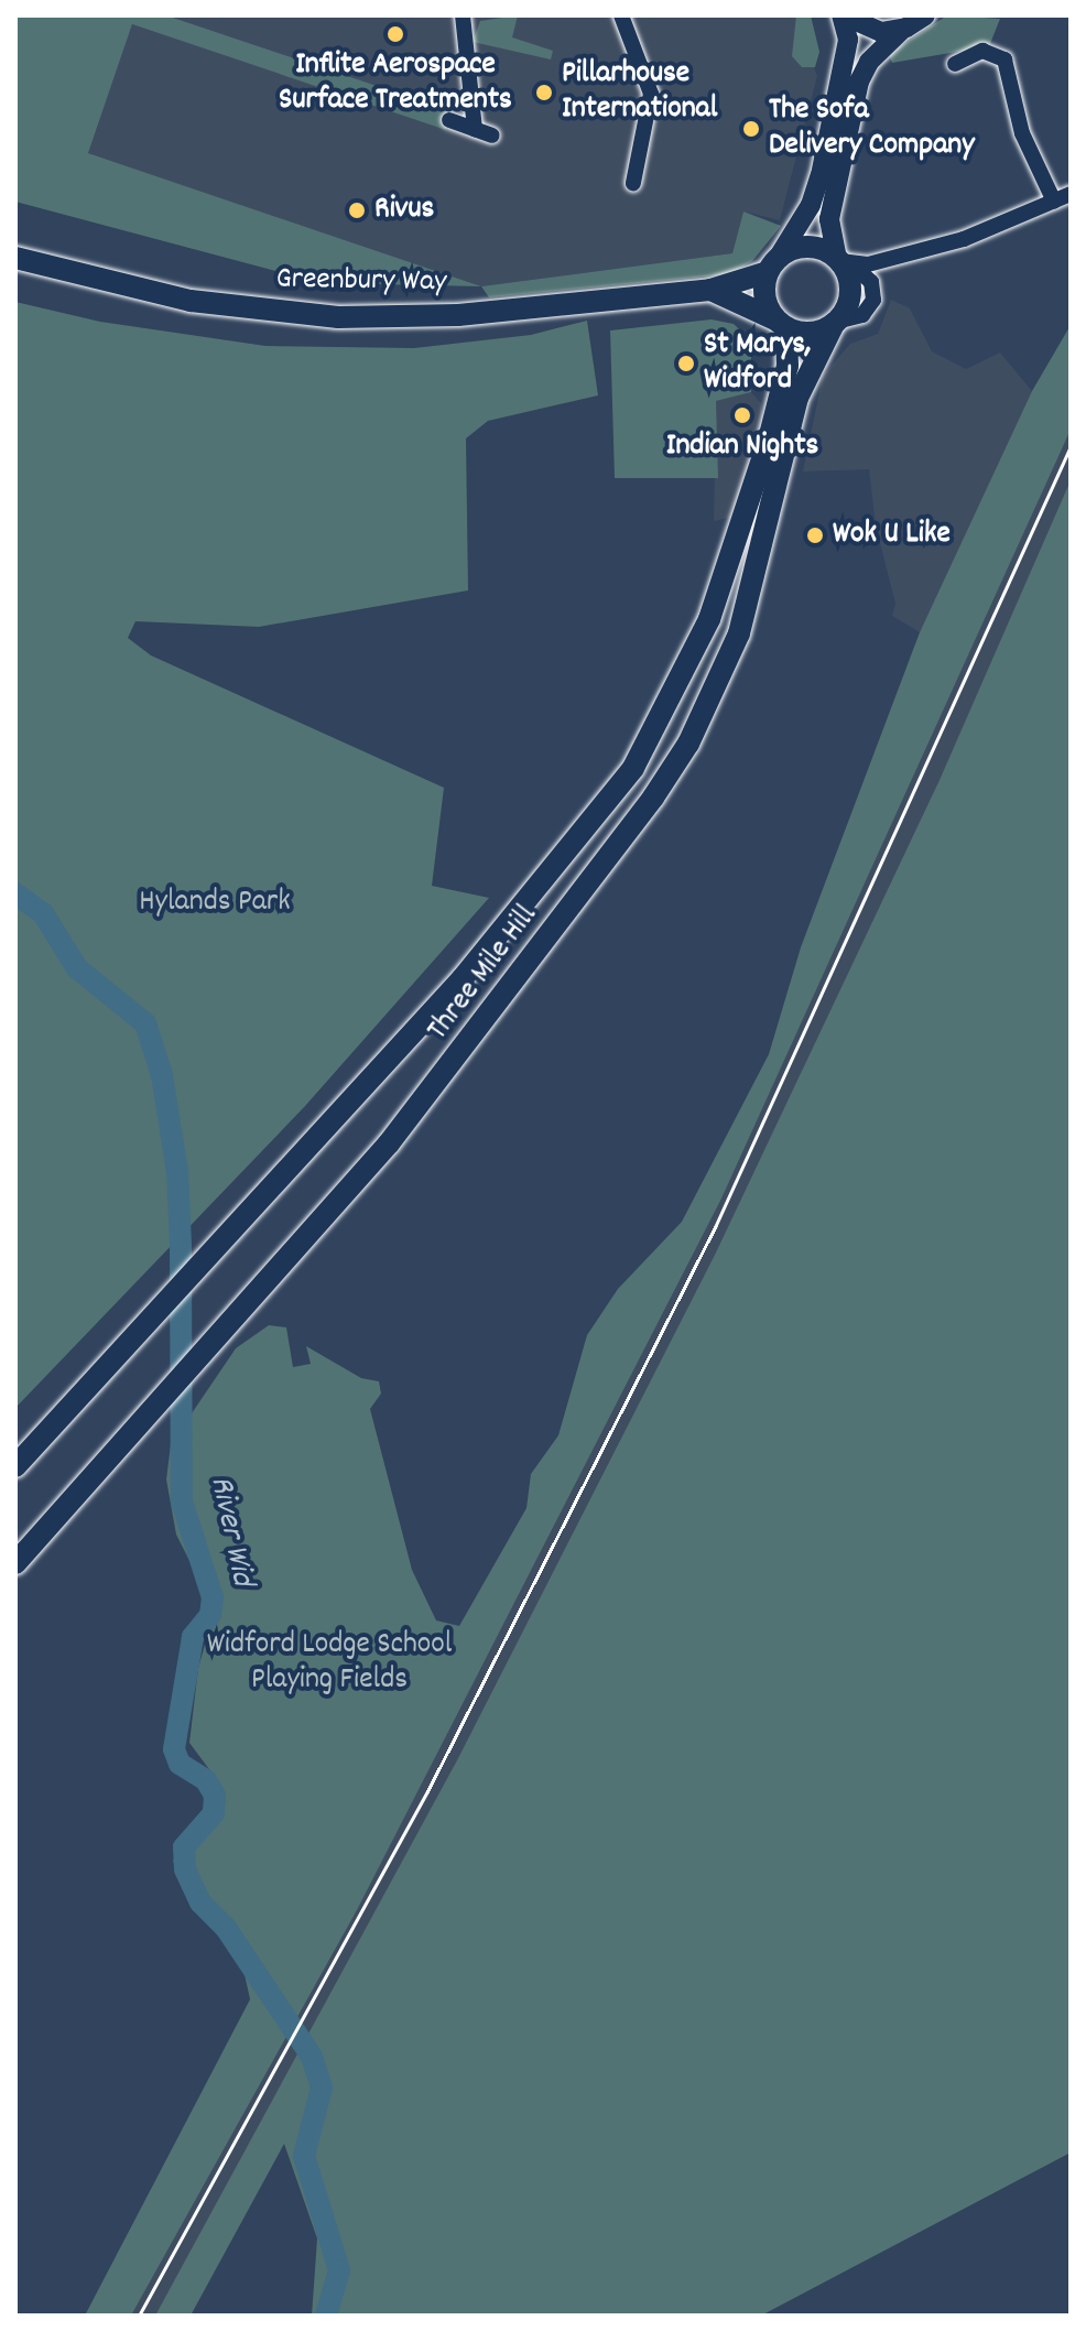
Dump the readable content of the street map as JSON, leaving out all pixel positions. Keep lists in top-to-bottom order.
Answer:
{
  "streets": {
    "highway": ["Greenbury Way", "Three Mile Hill"]
  },
  "crossings": [
    ["Greenbury Way", "Three Mile Hill"]
  ],
  "water": ["River Wid"],
  "parks": ["Hylands Park", "Widford Lodge School Playing Fields"],
  "places": [
    "Inflite Aerospace Surface Treatments",
    "Pillarhouse International",
    "The Sofa Delivery Company",
    "Rivus",
    "St Marys, Widford",
    "Indian Nights",
    "Wok U Like"
  ]
}
